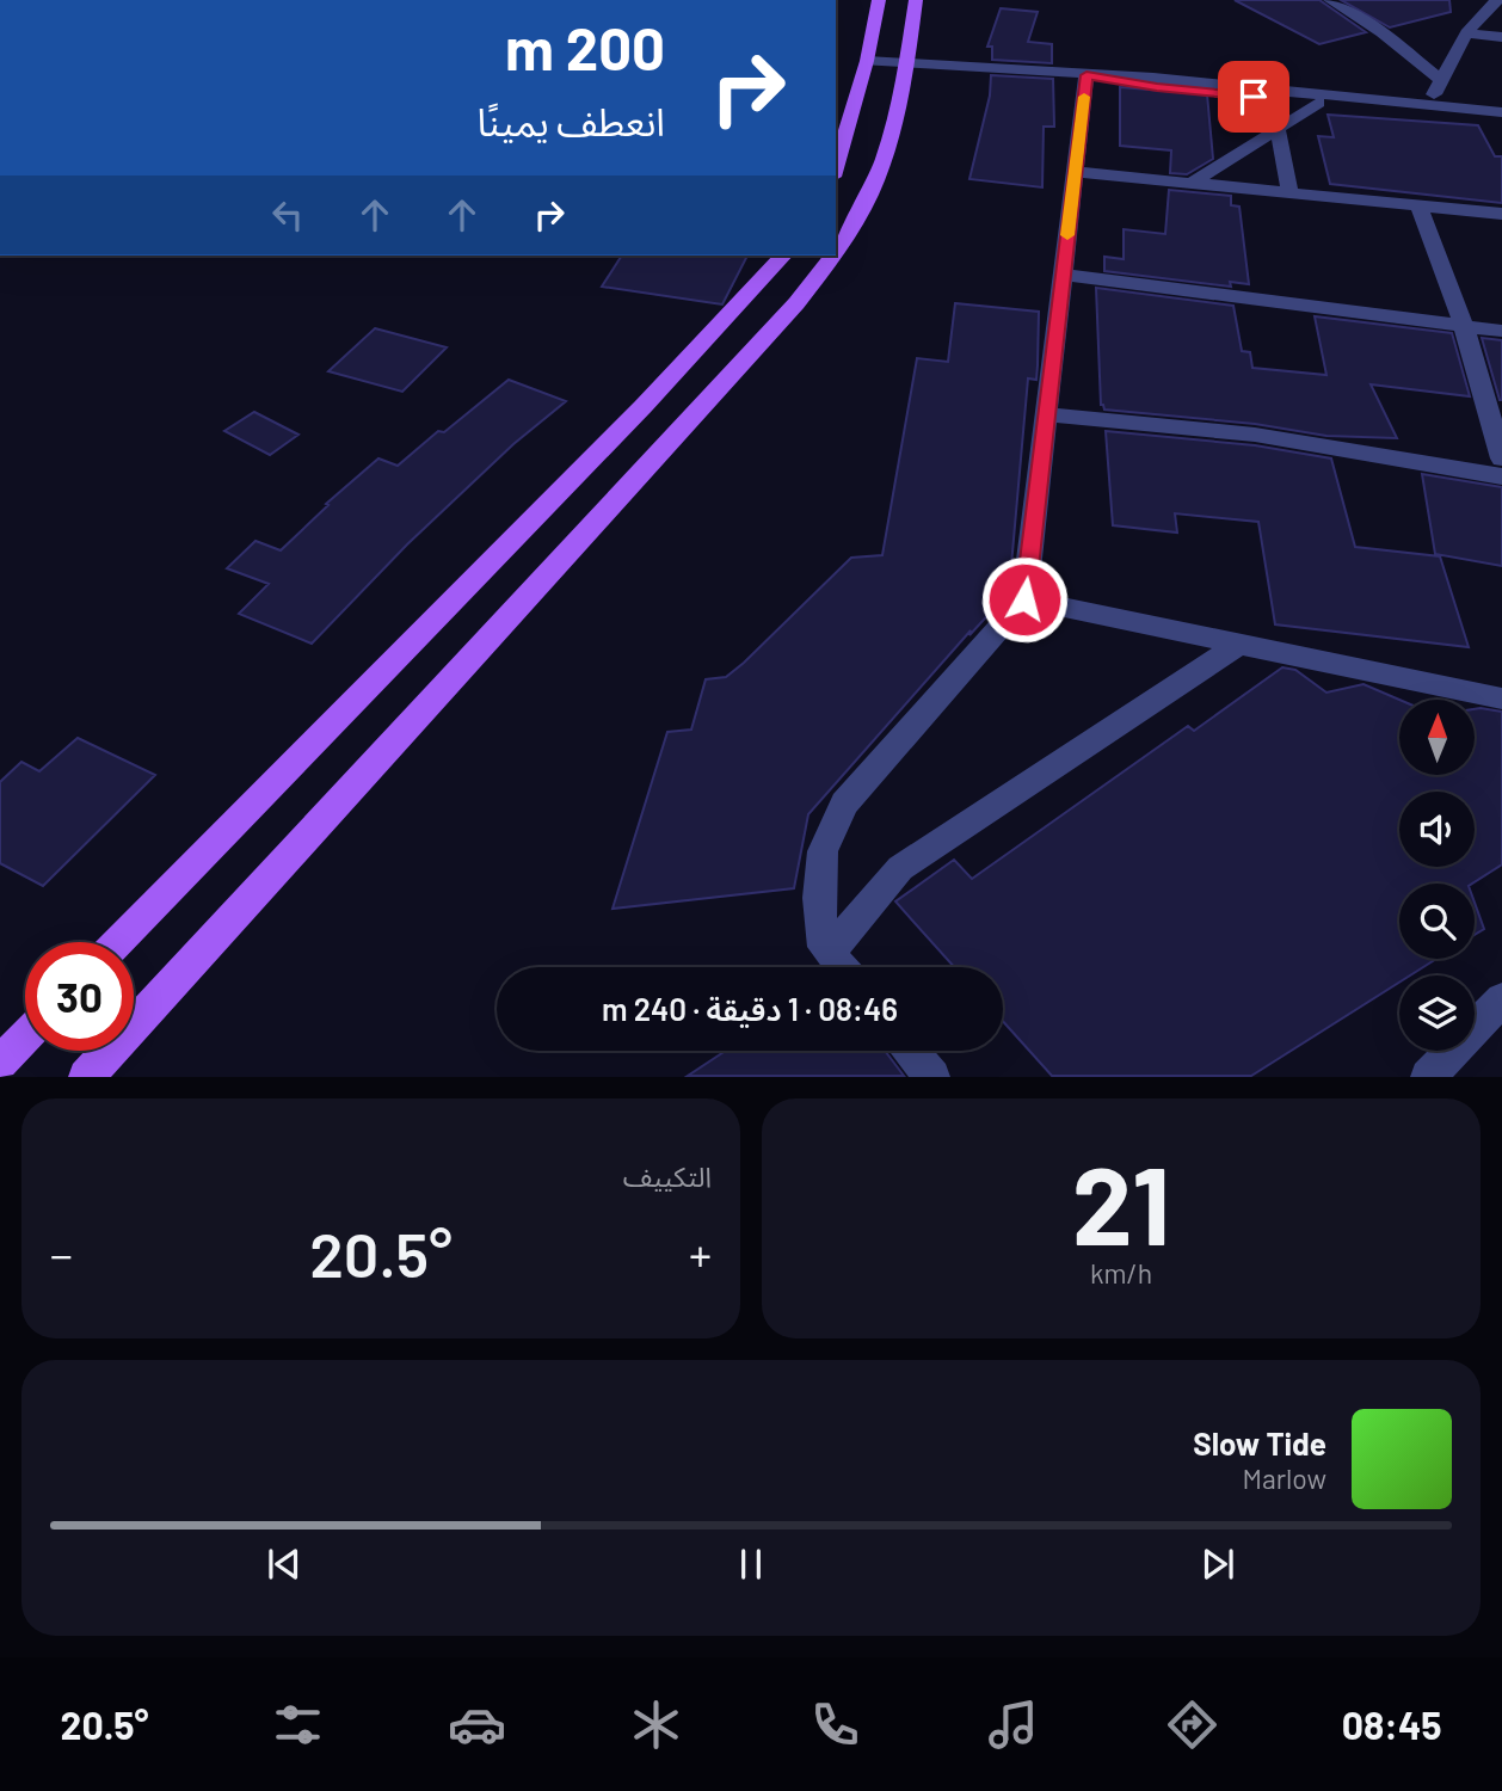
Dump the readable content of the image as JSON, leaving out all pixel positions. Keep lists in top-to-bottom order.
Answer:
{
  "north": "top",
  "page": {
    "turn": ["200 m", "انعطف يمينًا"],
    "limit": "30",
    "trip": "08:46 · 1 دقيقة · 240 m",
    "tile": [
      ["21", "km/h"],
      "التكييف"
    ],
    "heat": ["−", "20.5°", "+"],
    "song": ["Slow Tide", "Marlow"],
    "tabs": ["08:45", "20.5°"]
  }
}
